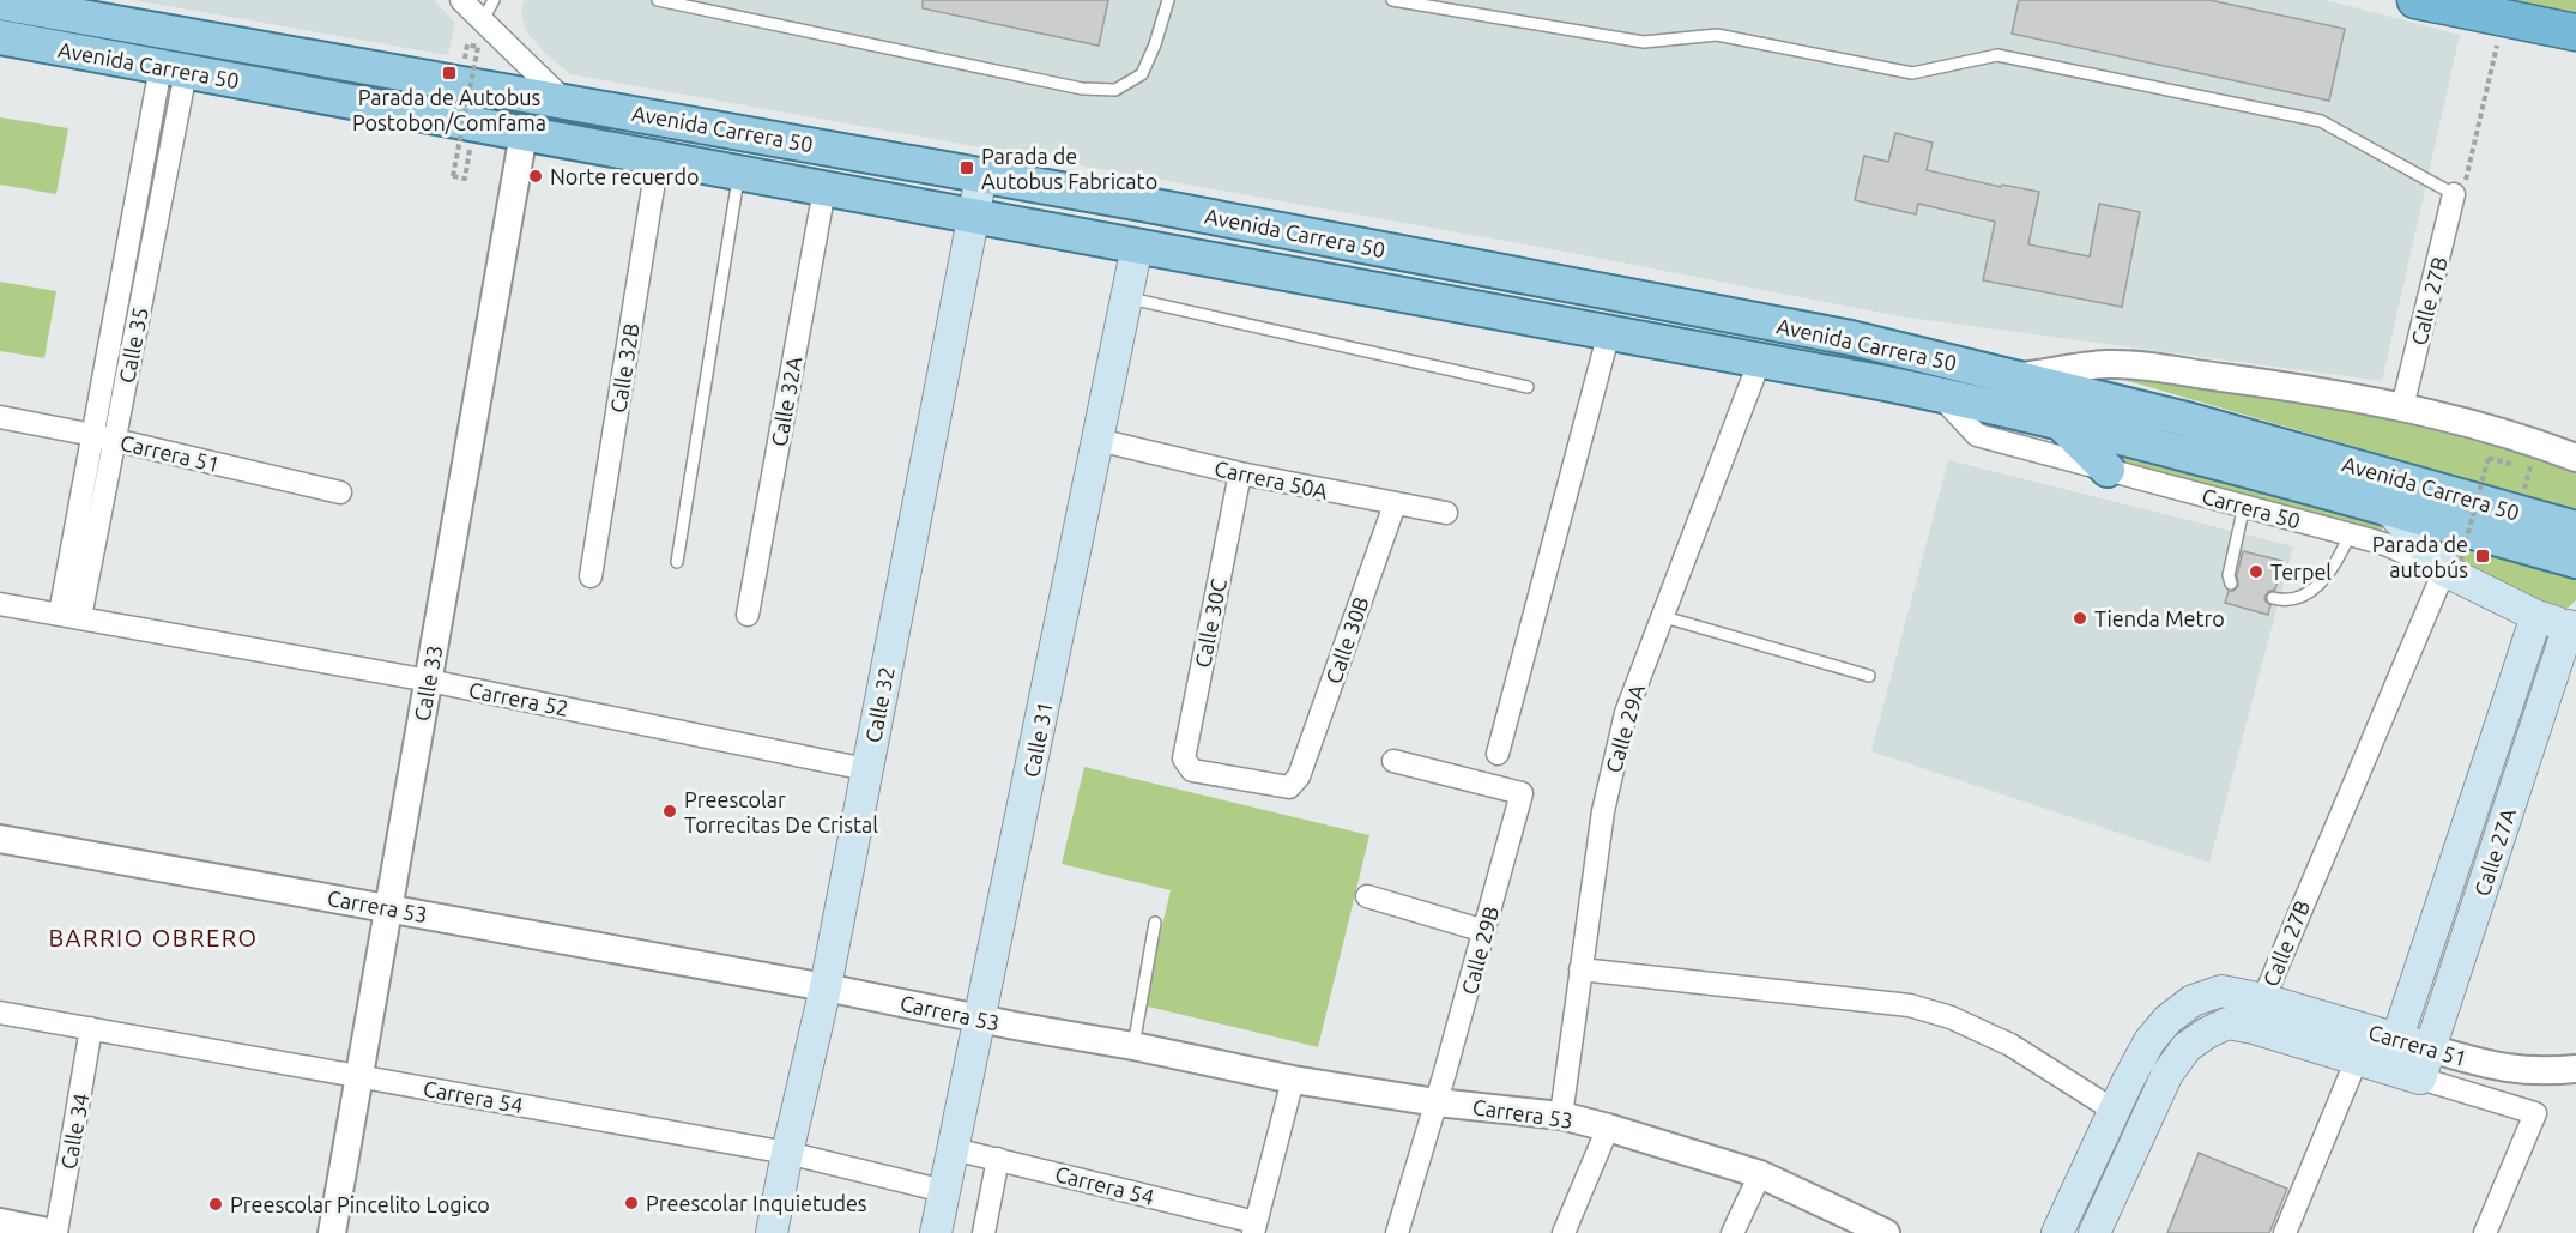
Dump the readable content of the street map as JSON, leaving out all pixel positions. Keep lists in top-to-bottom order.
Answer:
{
  "streets": {
    "main road": [
      "Avenida Carrera 50",
      "Calle 27B",
      "Carrera 51",
      "Carrera 50",
      "Calle 32",
      "Calle 31",
      "Calle 27A"
    ],
    "street": [
      "Calle 35",
      "Calle 32B",
      "Calle 32A",
      "Carrera 50A",
      "Calle 30C",
      "Calle 30B",
      "Calle 33",
      "Carrera 52",
      "Calle 29A",
      "Carrera 53",
      "Calle 29B",
      "Carrera 54",
      "Calle 34"
    ]
  },
  "crossings": [
    ["Avenida Carrera 50", "Calle 35"],
    ["Avenida Carrera 50", "Calle 32B"],
    ["Avenida Carrera 50", "Calle 32A"],
    ["Avenida Carrera 50", "Carrera 50"],
    ["Avenida Carrera 50", "Calle 33"],
    ["Avenida Carrera 50", "Calle 32"],
    ["Avenida Carrera 50", "Calle 29A"],
    ["Avenida Carrera 50", "Calle 31"],
    ["Calle 27B", "Carrera 51"],
    ["Calle 27B", "Carrera 50"],
    ["Calle 35", "Carrera 51"],
    ["Calle 35", "Carrera 52"],
    ["Carrera 51", "Calle 27A"],
    ["Carrera 50A", "Calle 30C"],
    ["Carrera 50A", "Calle 30B"],
    ["Carrera 50A", "Calle 31"],
    ["Carrera 50", "Calle 27A"],
    ["Calle 30C", "Calle 30B"],
    ["Calle 33", "Carrera 52"],
    ["Calle 33", "Carrera 53"],
    ["Calle 33", "Carrera 54"],
    ["Carrera 52", "Calle 32"],
    ["Calle 32", "Carrera 53"],
    ["Calle 32", "Carrera 54"],
    ["Calle 29A", "Carrera 53"],
    ["Calle 31", "Carrera 53"],
    ["Calle 31", "Carrera 54"],
    ["Carrera 53", "Calle 29B"],
    ["Carrera 54", "Calle 34"]
  ],
  "districts": ["BARRIO OBRERO"],
  "places": {
    "transit": ["Parada de Autobus Postobon/Comfama", "Parada de Autobus Fabricato", "Parada de autobús"],
    "other": [
      "Norte recuerdo",
      "Terpel",
      "Tienda Metro",
      "Preescolar Torrecitas De Cristal",
      "Preescolar Inquietudes",
      "Preescolar Pincelito Logico"
    ]
  }
}
